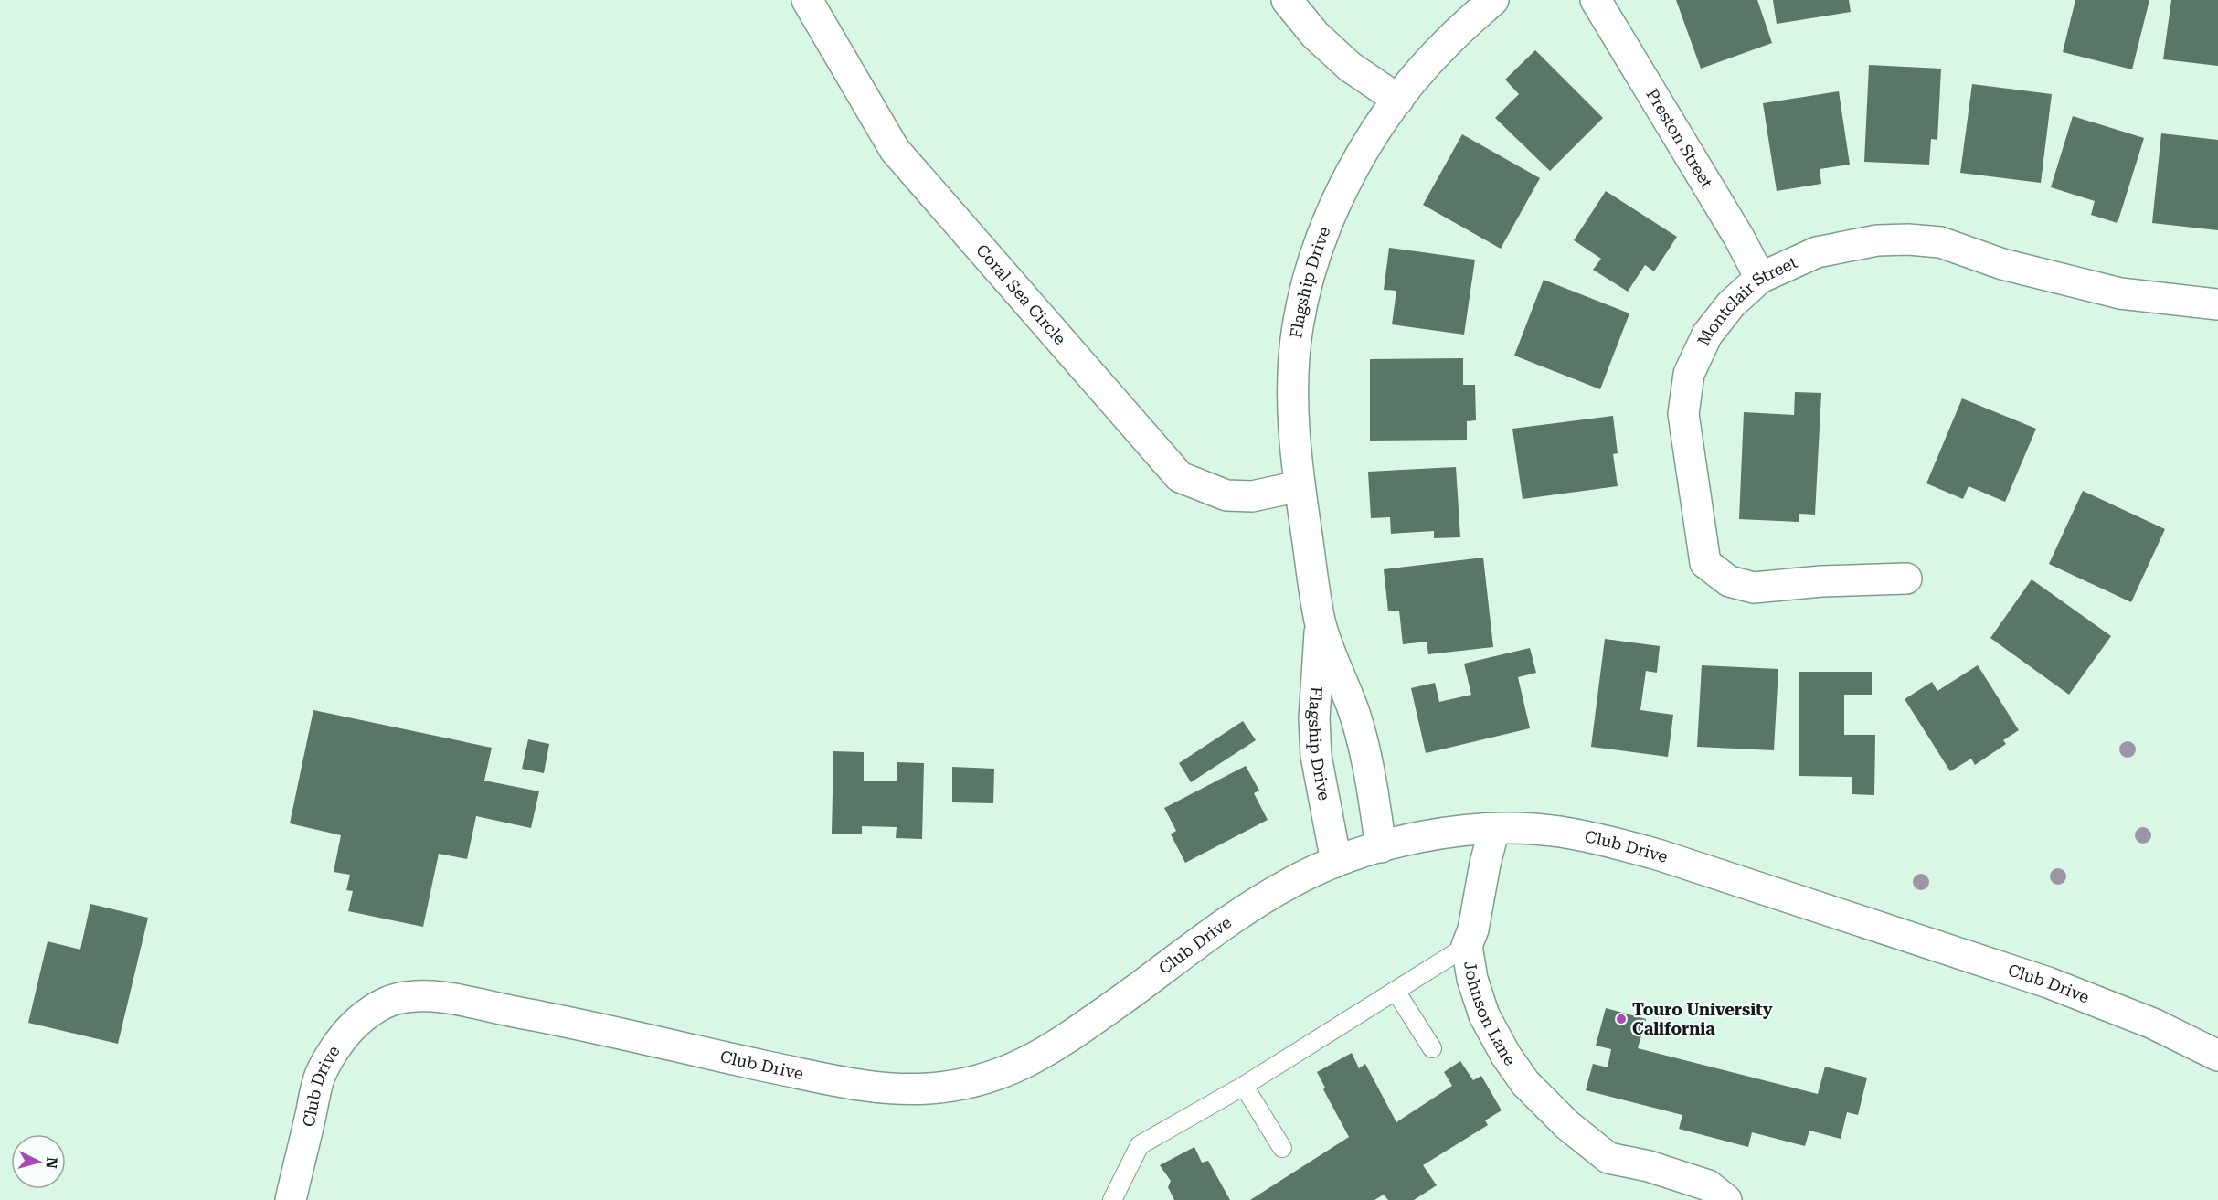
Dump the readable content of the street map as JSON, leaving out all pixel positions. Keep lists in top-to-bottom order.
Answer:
{
  "streets": {
    "street": [
      "Preston Street",
      "Flagship Drive",
      "Coral Sea Circle",
      "Montclair Street",
      "Club Drive",
      "Johnson Lane"
    ]
  },
  "crossings": [
    ["Preston Street", "Montclair Street"],
    ["Flagship Drive", "Coral Sea Circle"],
    ["Flagship Drive", "Club Drive"],
    ["Club Drive", "Johnson Lane"]
  ],
  "places": ["Touro University California"],
  "north": "right"
}
